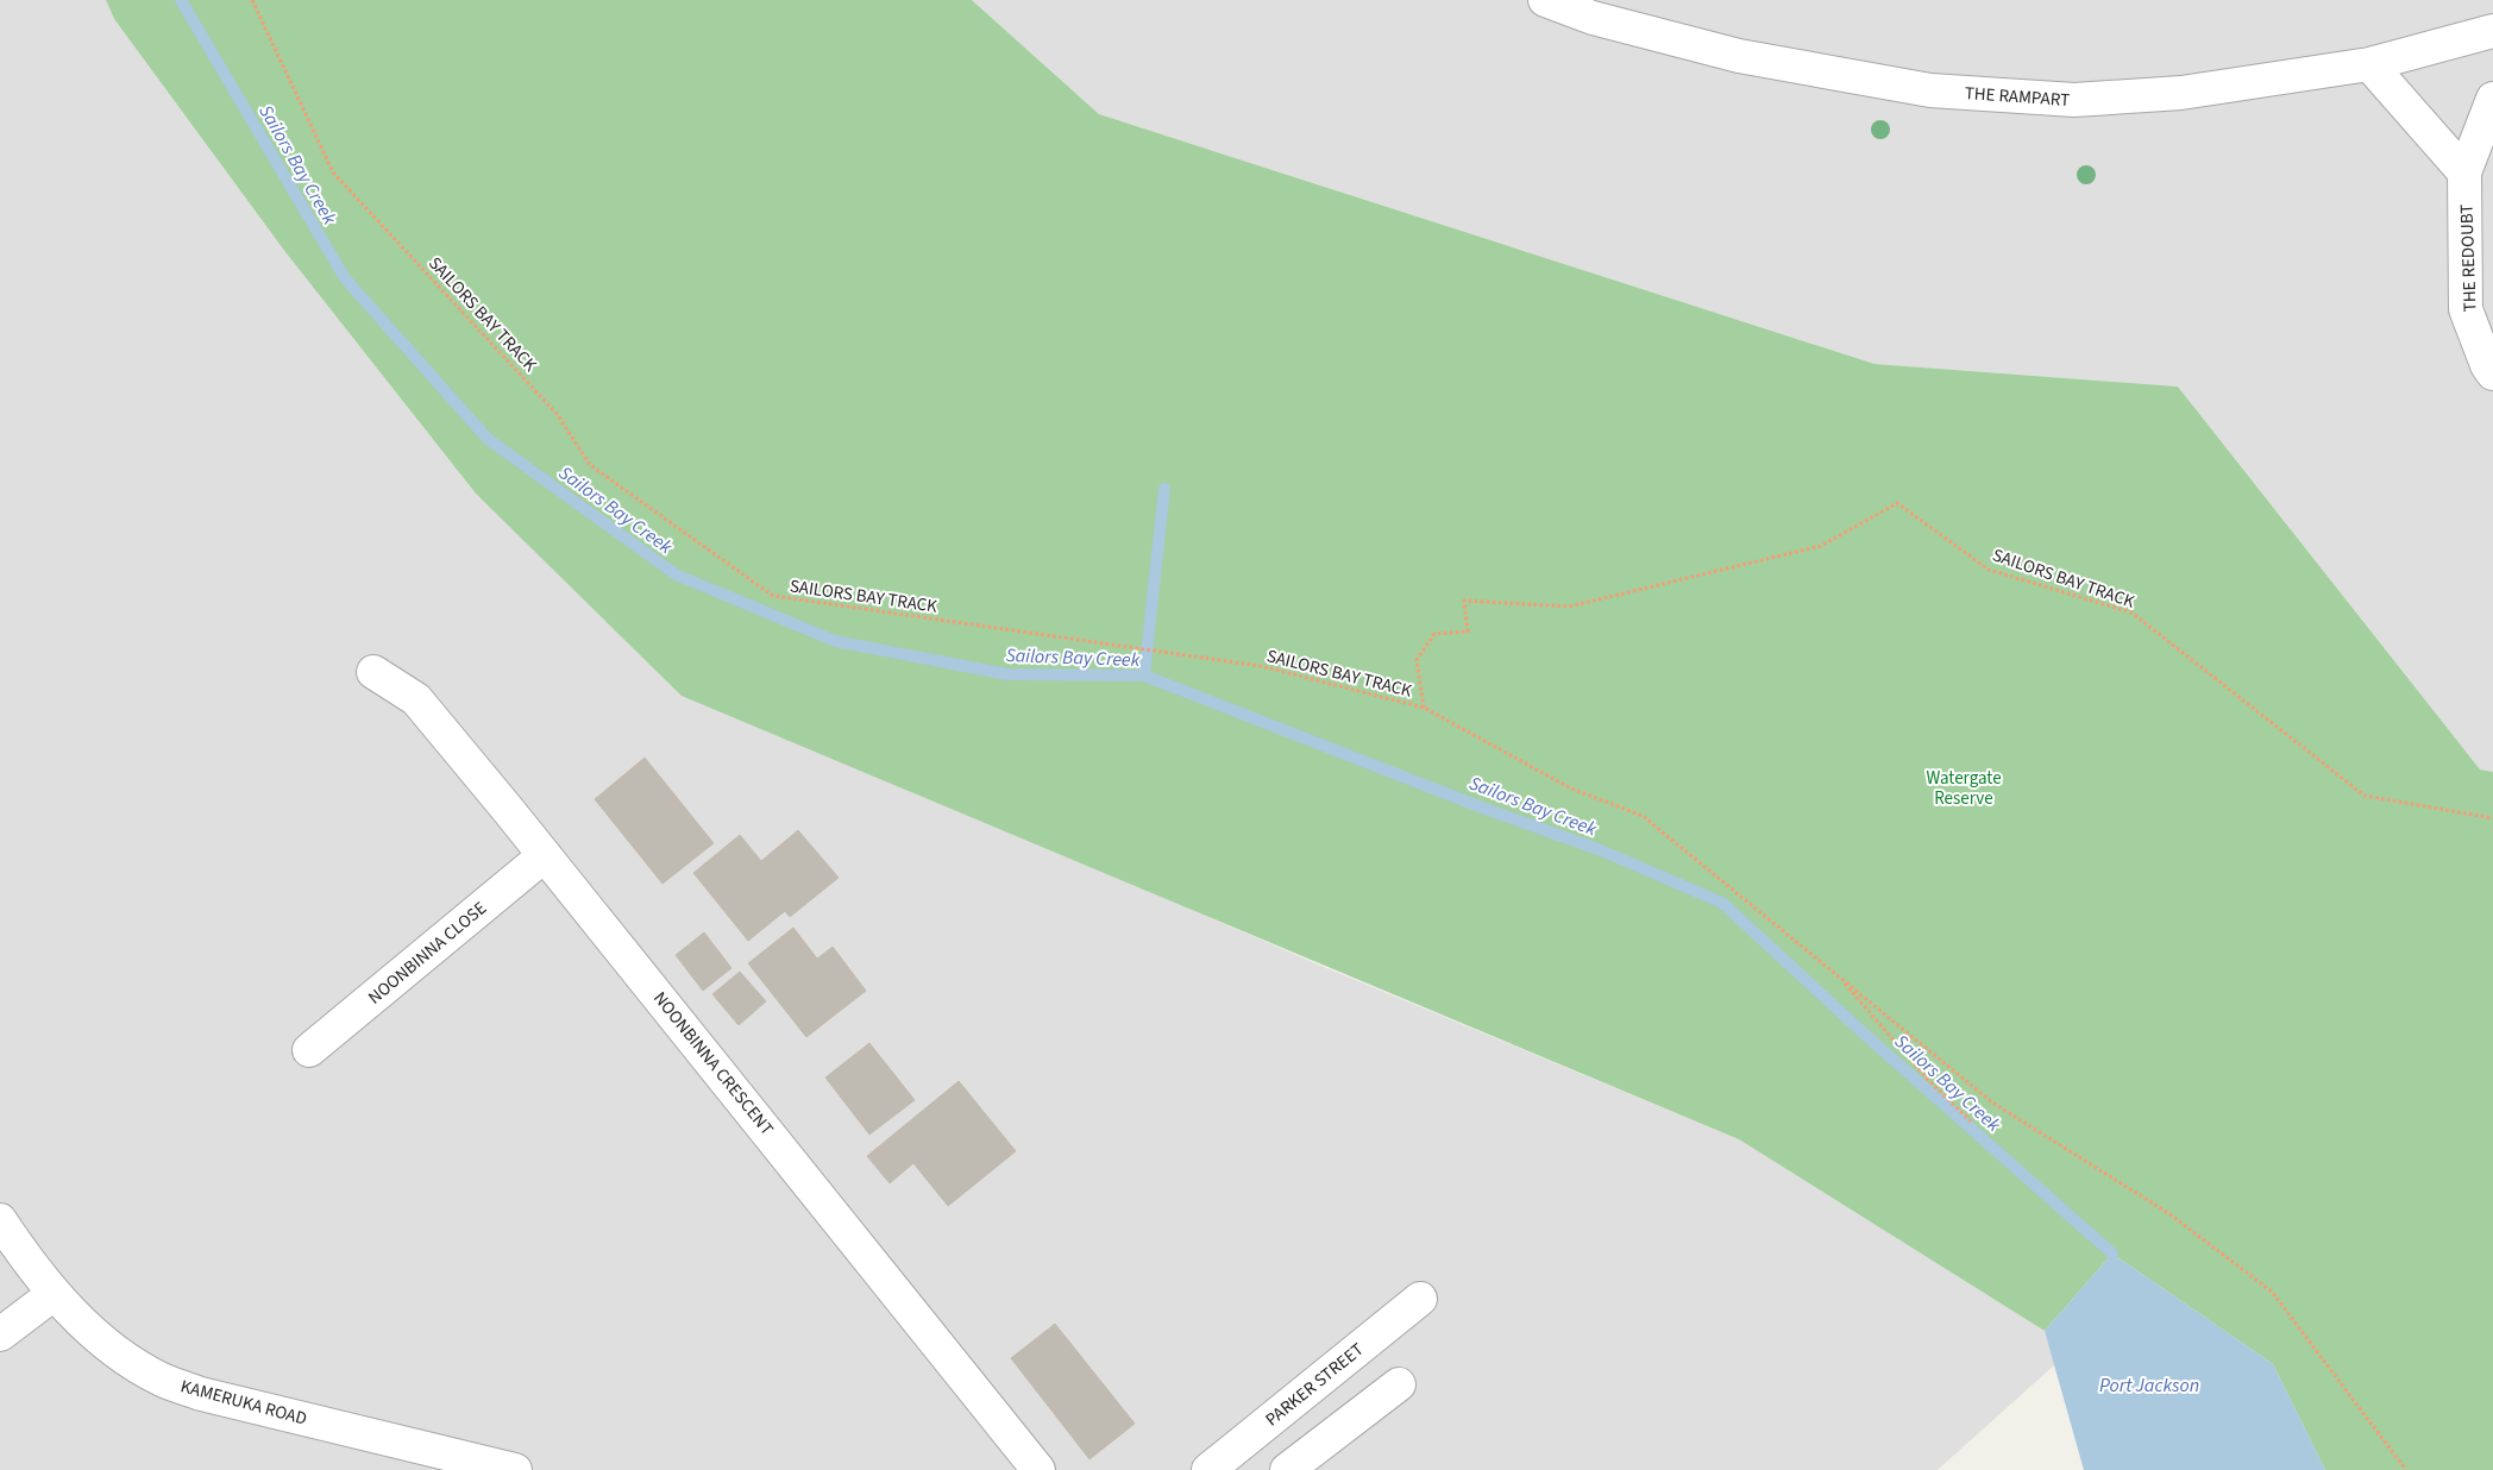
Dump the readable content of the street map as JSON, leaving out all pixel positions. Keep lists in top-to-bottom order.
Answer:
{
  "streets": {
    "street": [
      "THE RAMPART",
      "THE REDOUBT",
      "NOONBINNA CLOSE",
      "NOONBINNA CRESCENT",
      "PARKER STREET",
      "KAMERUKA ROAD"
    ],
    "path": ["SAILORS BAY TRACK"]
  },
  "crossings": [
    ["NOONBINNA CLOSE", "NOONBINNA CRESCENT"]
  ],
  "water": ["Sailors Bay Creek", "Port Jackson"],
  "parks": ["Watergate Reserve"]
}
